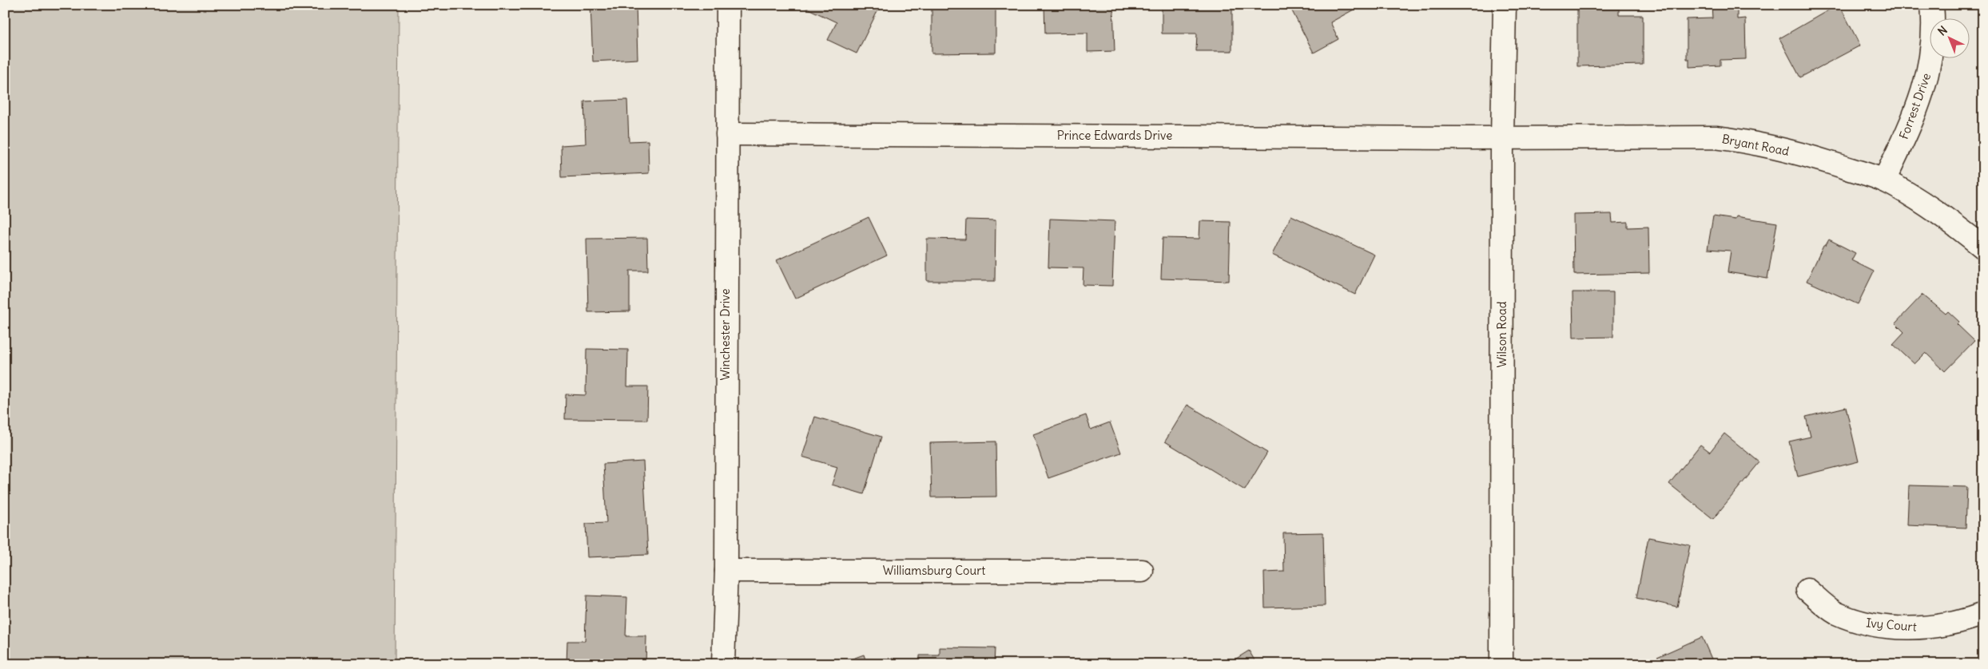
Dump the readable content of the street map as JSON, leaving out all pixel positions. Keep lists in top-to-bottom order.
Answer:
{
  "streets": {
    "street": [
      "Forrest Drive",
      "Prince Edwards Drive",
      "Bryant Road",
      "Winchester Drive",
      "Wilson Road",
      "Williamsburg Court",
      "Ivy Court"
    ]
  },
  "crossings": [
    ["Forrest Drive", "Bryant Road"],
    ["Prince Edwards Drive", "Bryant Road"],
    ["Prince Edwards Drive", "Winchester Drive"],
    ["Prince Edwards Drive", "Wilson Road"],
    ["Bryant Road", "Wilson Road"],
    ["Winchester Drive", "Williamsburg Court"]
  ],
  "north": "top left"
}
